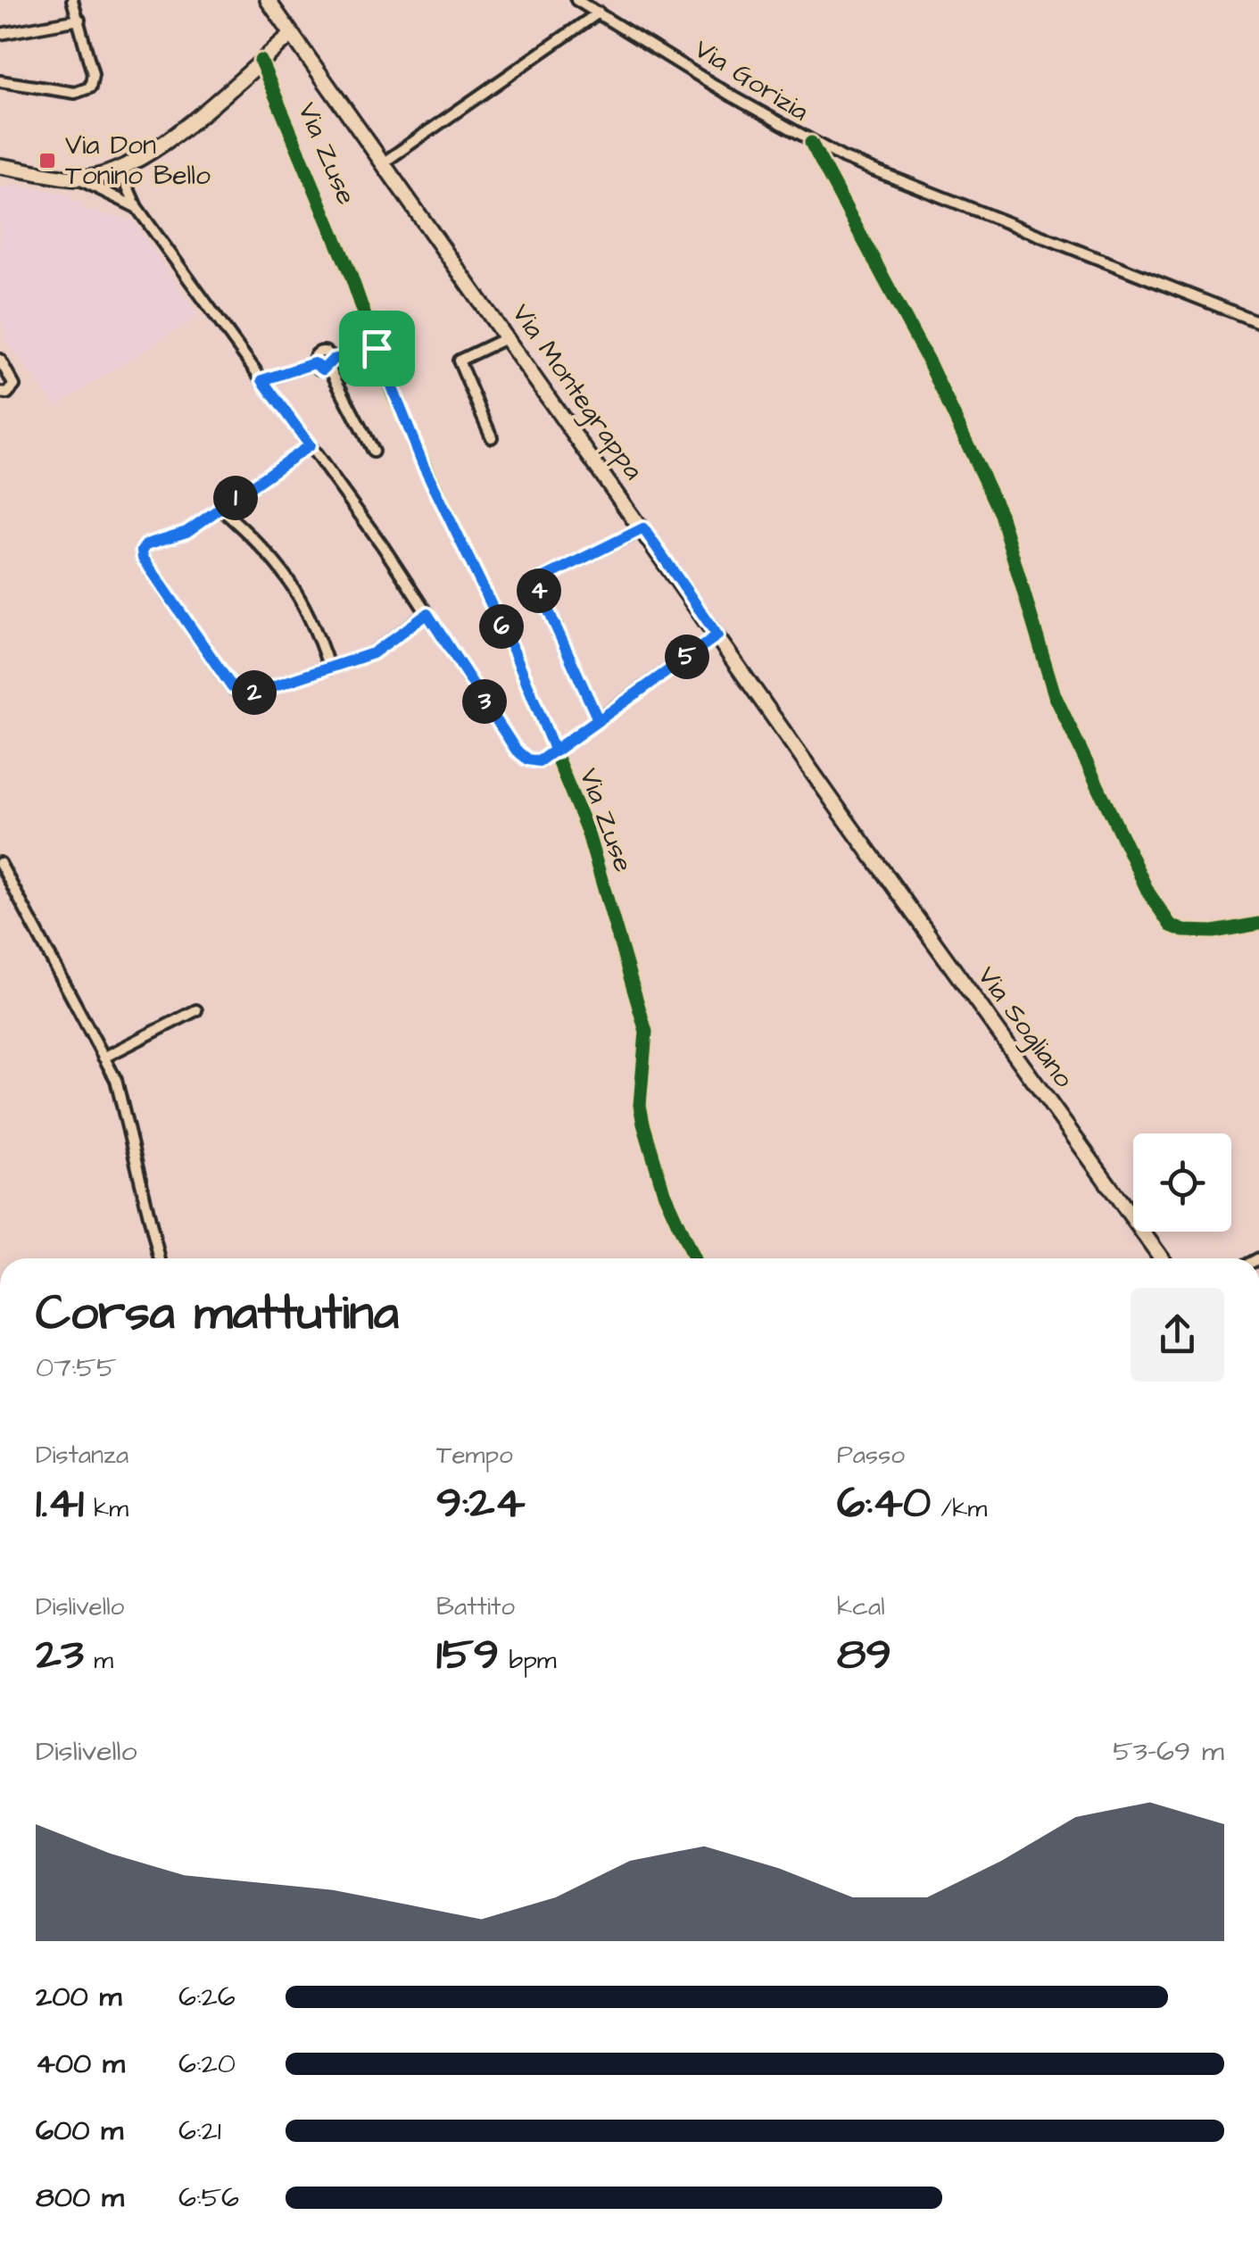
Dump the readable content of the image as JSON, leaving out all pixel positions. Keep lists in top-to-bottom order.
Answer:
{
  "streets": {
    "main road": ["Via Montegrappa", "Via Sogliano"],
    "street": ["Via Gorizia", "Via Zuse"]
  },
  "crossings": [
    ["Via Montegrappa", "Via Sogliano"]
  ],
  "places": {
    "transit": ["Via Don Tonino Bello"]
  },
  "page": {
    "pins": [
      "1",
      "4",
      "6",
      "5",
      "2",
      "3"
    ],
    "heading": ["Corsa mattutina", "07:55"],
    "stats": [
      ["Distanza", "1.41 km"],
      ["Tempo", "9:24"],
      ["Passo", "6:40 /km"],
      ["Dislivello", "23 m"],
      ["Battito", "159 bpm"],
      ["kcal", "89"]
    ],
    "chart": ["Dislivello", "53–69 m"],
    "list": [
      {
        "name": "200 m",
        "note": "6:26"
      },
      {
        "name": "400 m",
        "note": "6:20"
      },
      {
        "name": "600 m",
        "note": "6:21"
      },
      {
        "name": "800 m",
        "note": "6:56"
      }
    ]
  }
}
